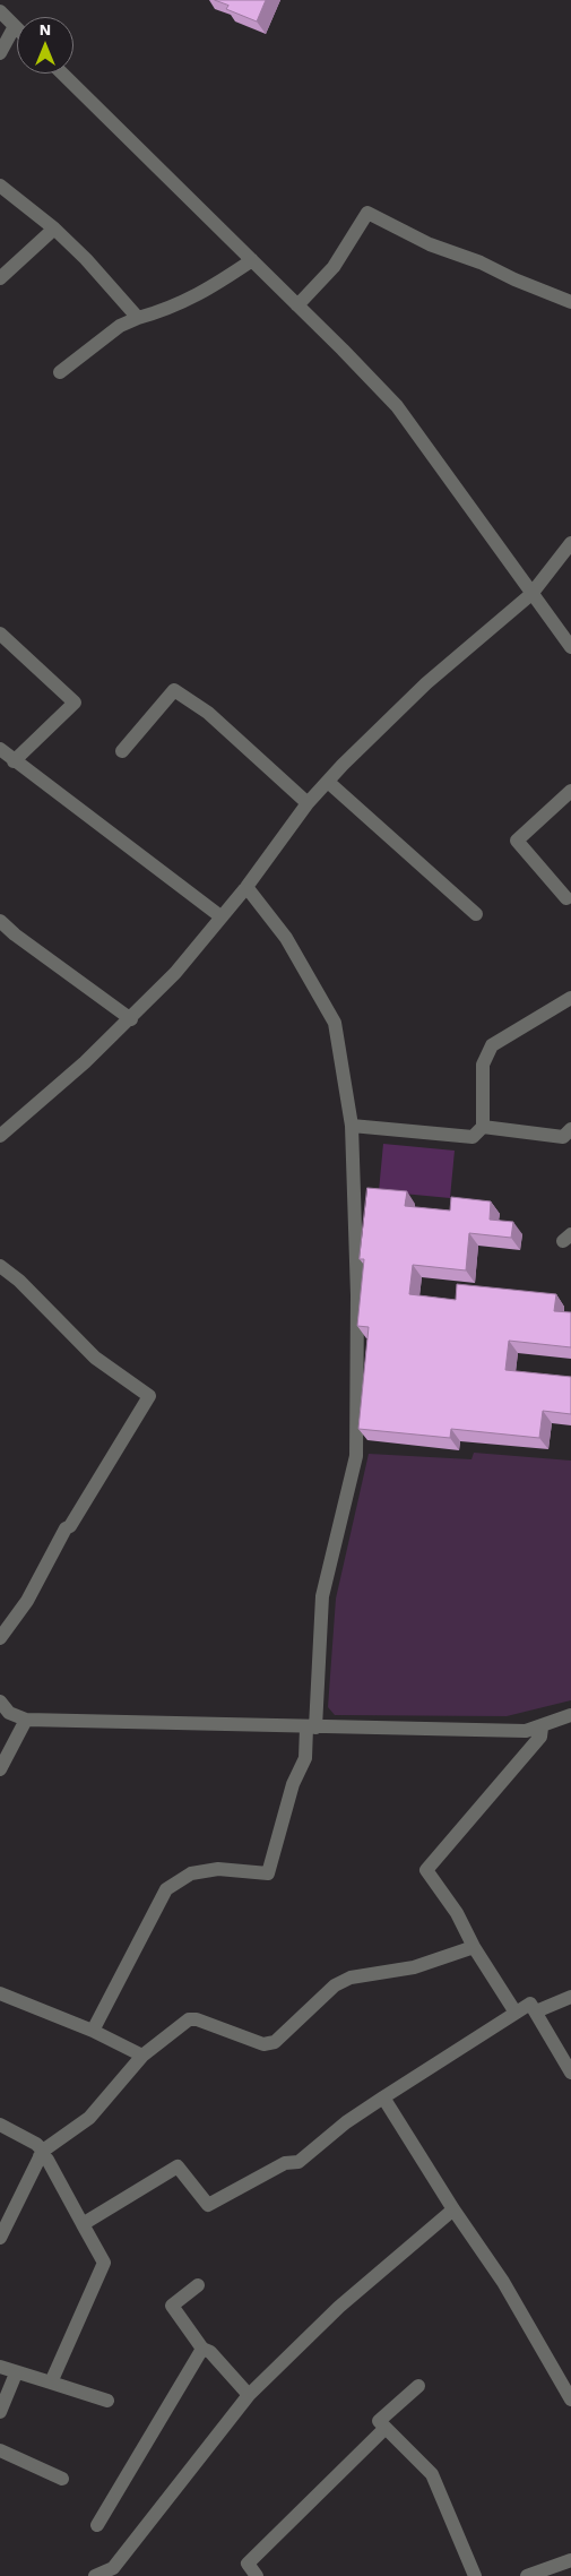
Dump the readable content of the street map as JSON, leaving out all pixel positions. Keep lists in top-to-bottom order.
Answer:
{
  "north": "top"
}
